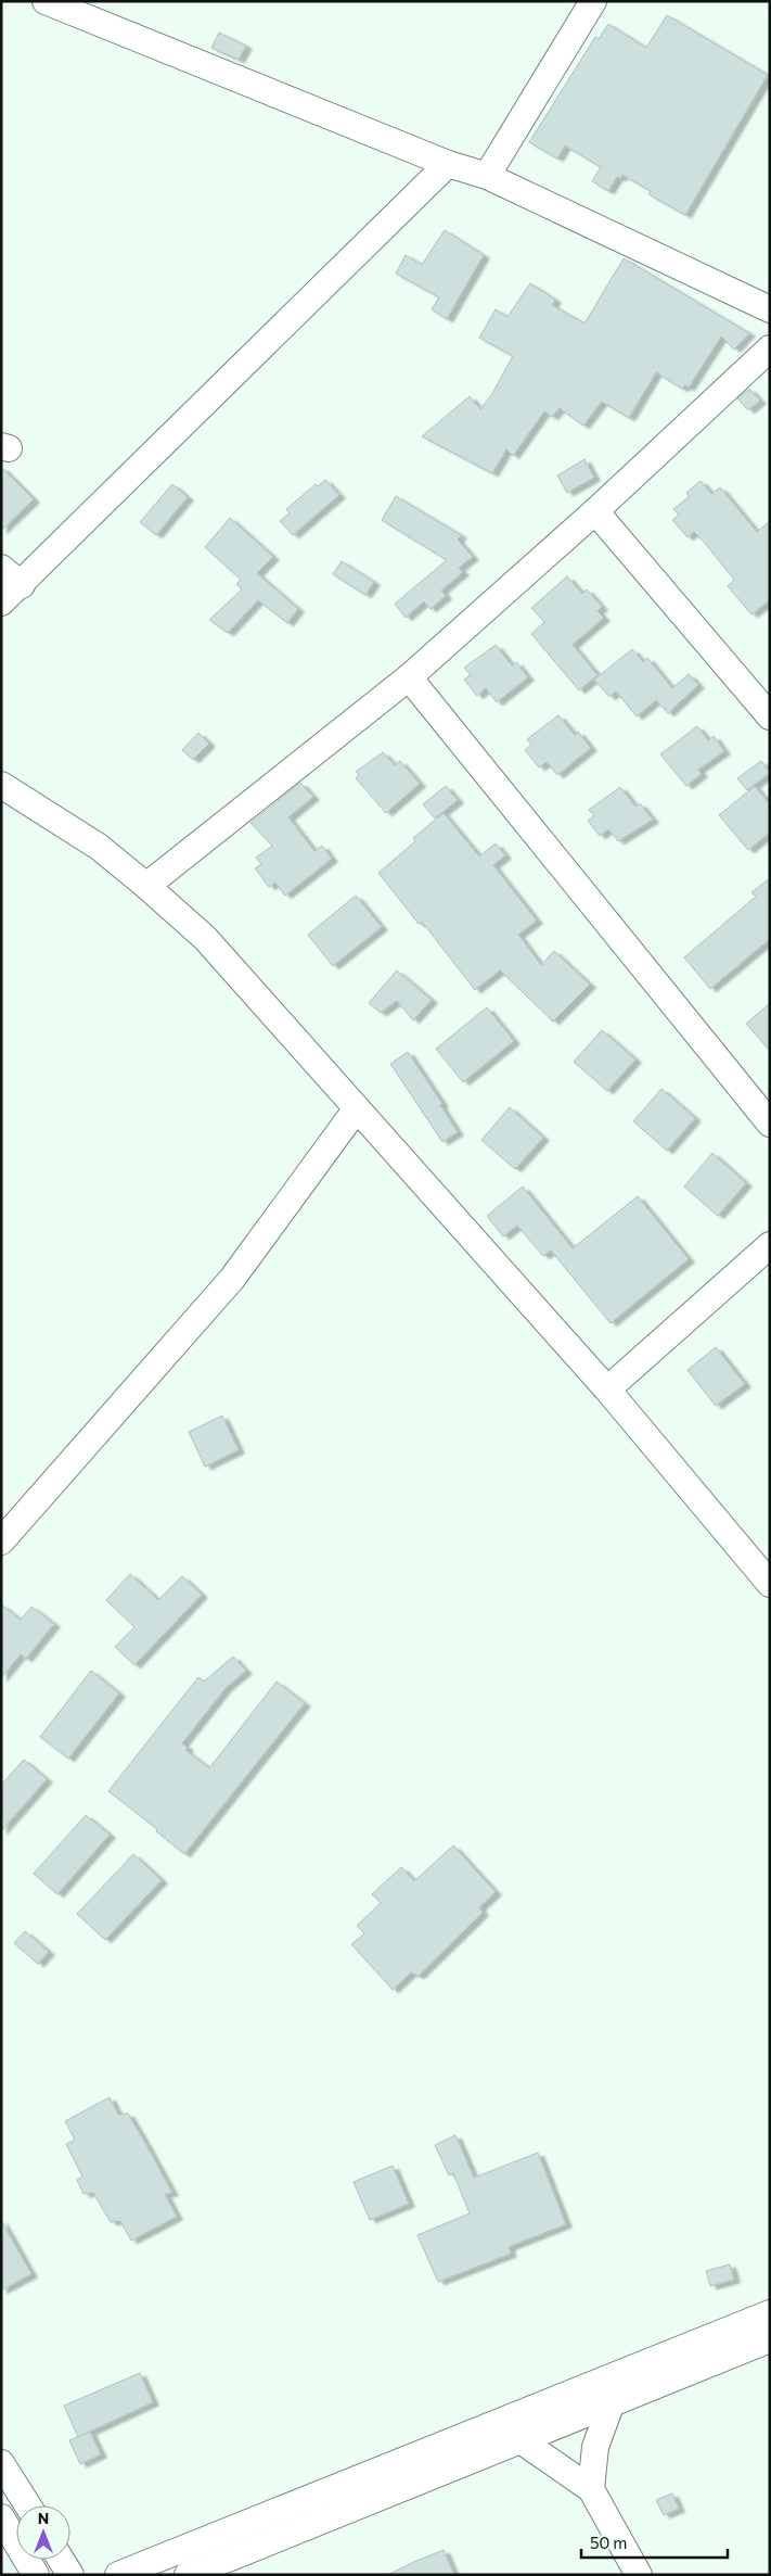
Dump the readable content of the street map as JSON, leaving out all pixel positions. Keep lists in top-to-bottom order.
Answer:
{
  "scale_bar": "50 m",
  "north": "top"
}
